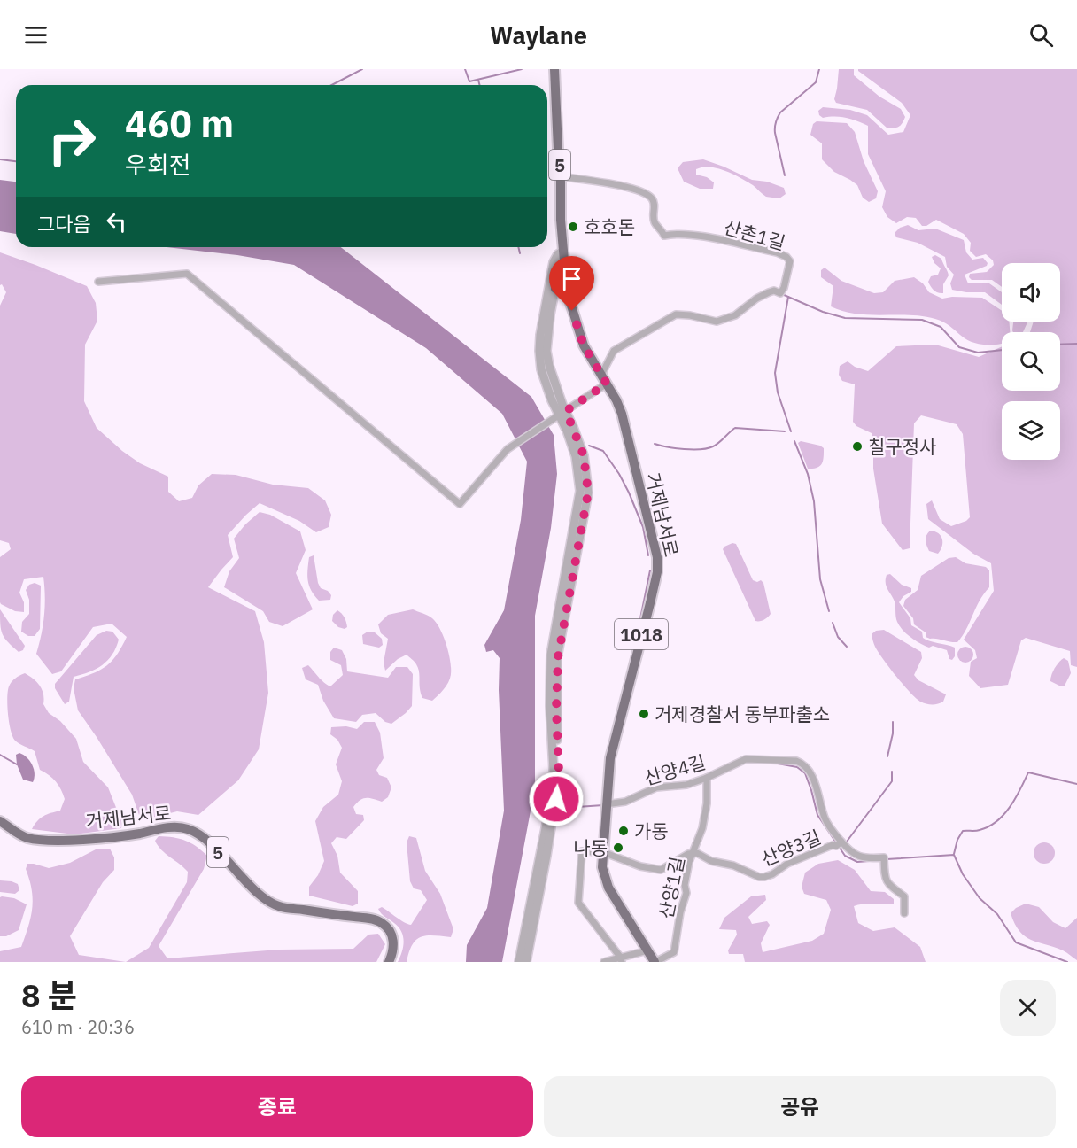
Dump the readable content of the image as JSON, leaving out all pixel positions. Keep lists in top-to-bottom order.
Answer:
{
  "streets": {
    "main road": ["5", "거제남서로", "1018"],
    "street": [
      "산촌1길",
      "산양4길",
      "산양3길",
      "산양1길"
    ]
  },
  "crossings": [
    ["산촌1길", "거제남서로"],
    ["거제남서로", "산양4길"],
    ["거제남서로", "산양1길"],
    ["산양4길", "산양3길"],
    ["산양4길", "산양1길"],
    ["산양3길", "산양1길"]
  ],
  "places": [
    "호호돈",
    "칠구정사",
    "거제경찰서 동부파출소",
    "가동",
    "나동"
  ],
  "page": {
    "header": "Waylane",
    "turn": ["460 m", "우회전"],
    "then": "그다음",
    "heading": ["8 분", "610 m · 20:36"],
    "buttons": ["종료", "공유"]
  }
}
